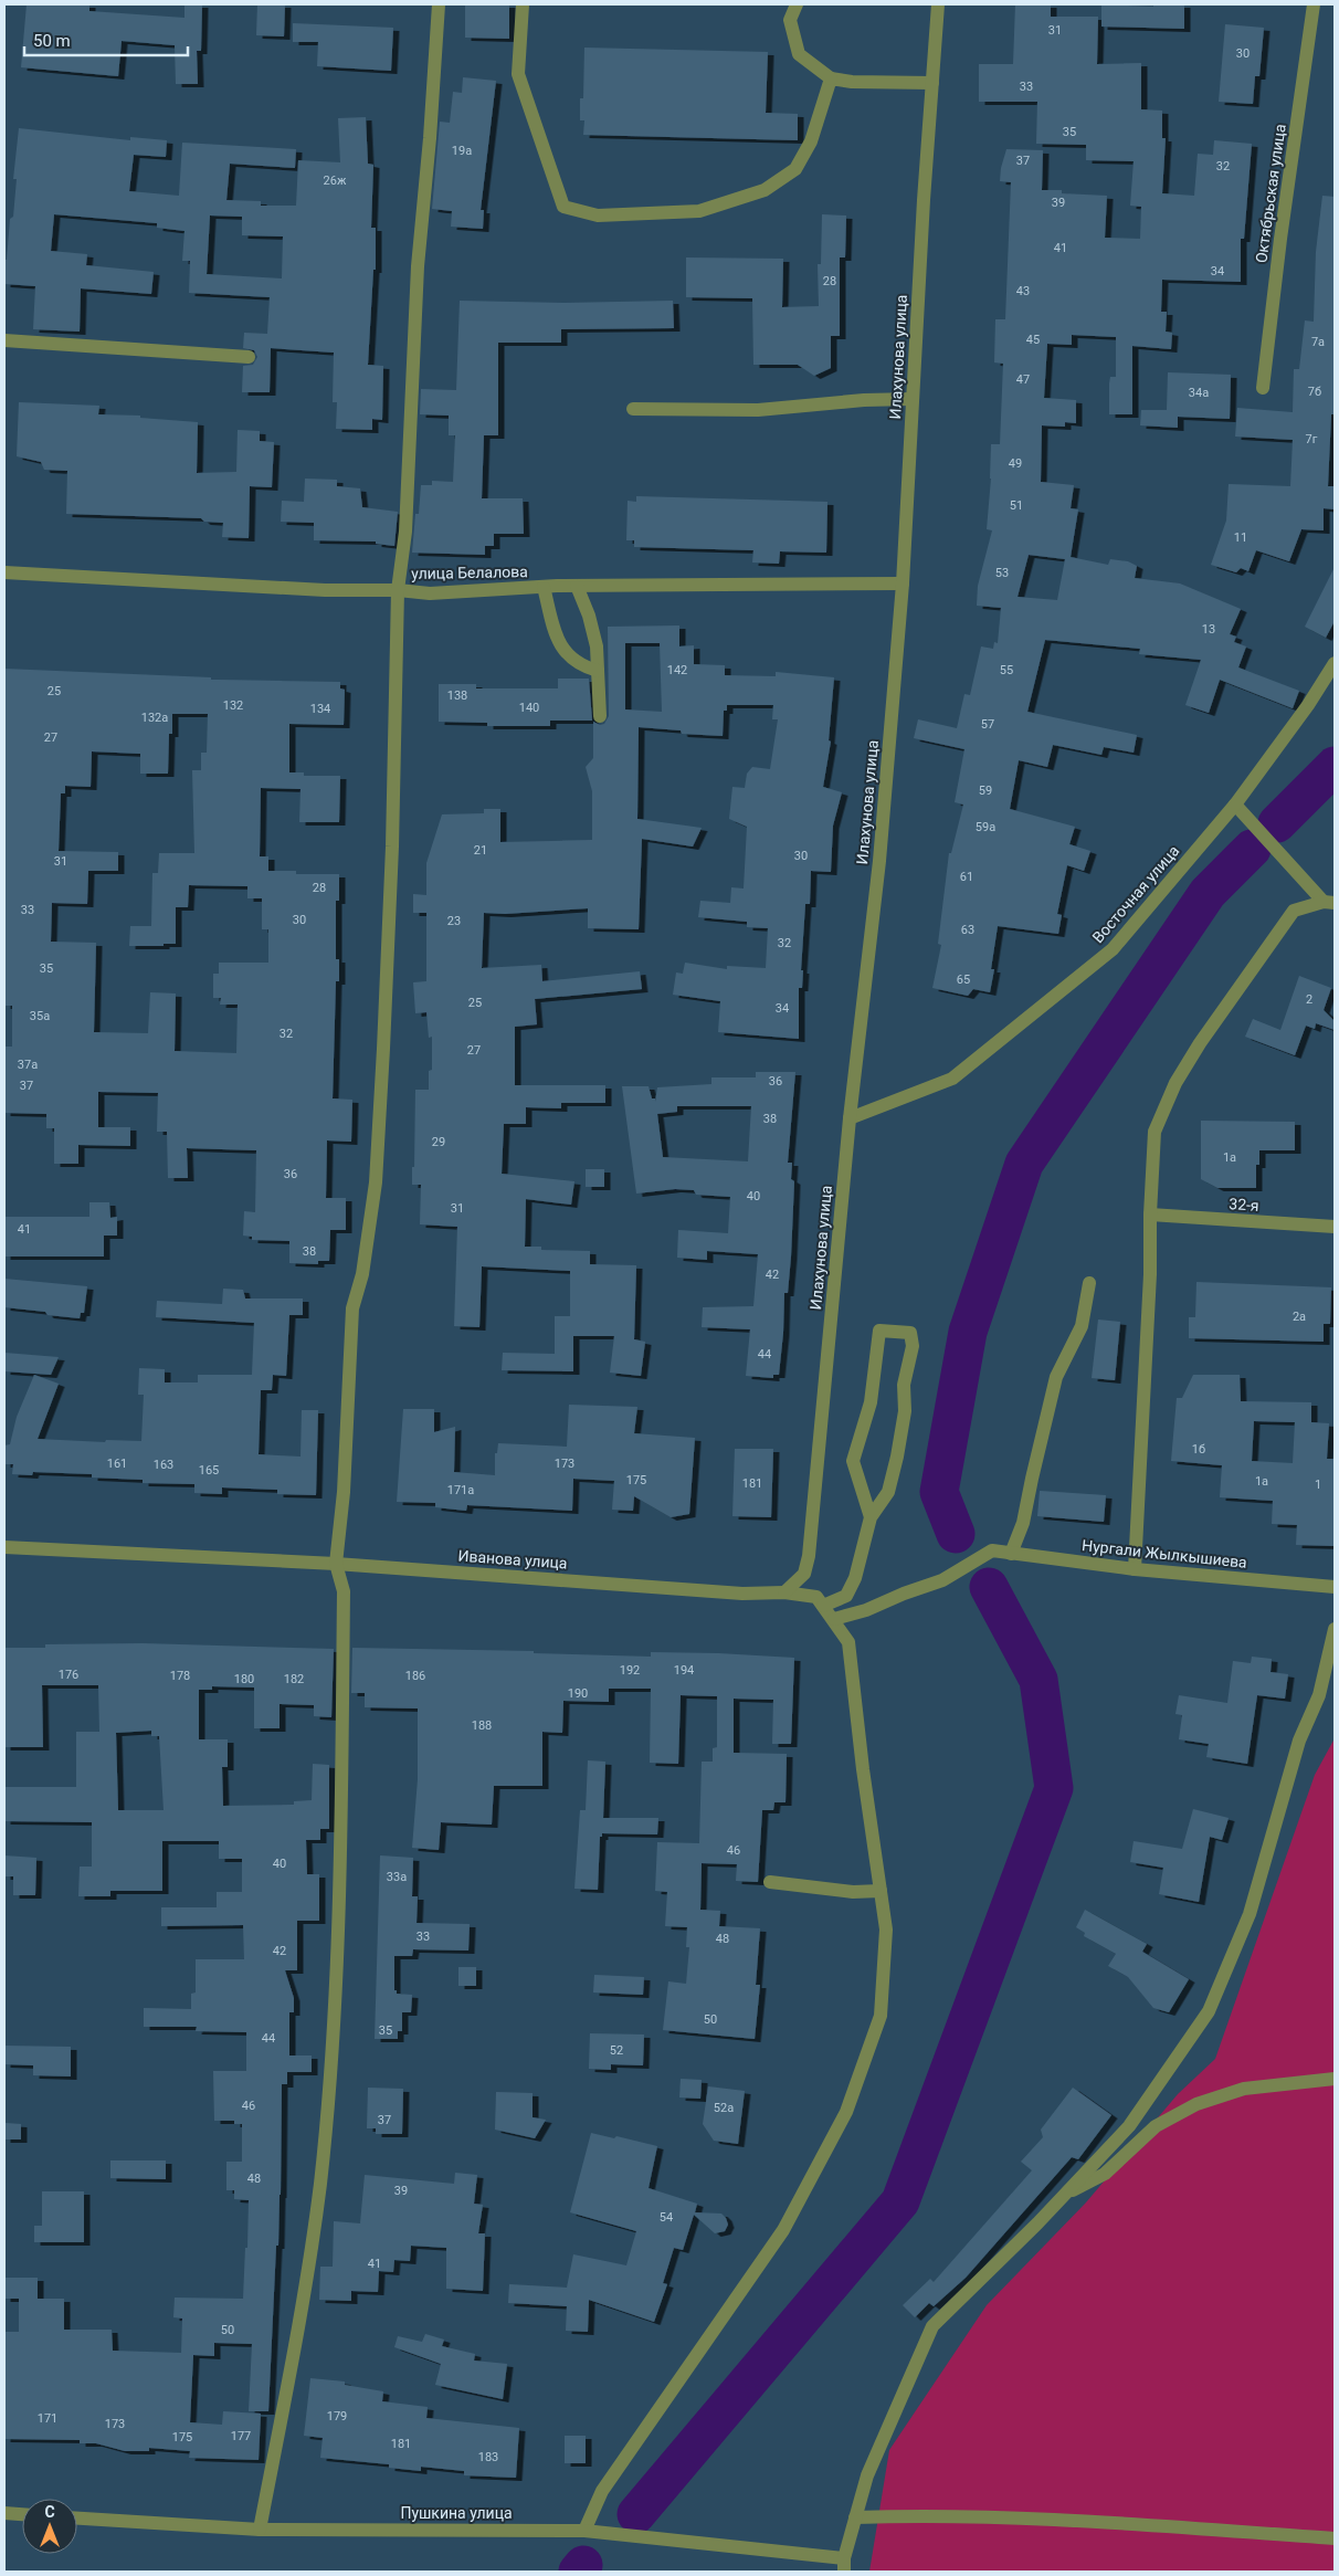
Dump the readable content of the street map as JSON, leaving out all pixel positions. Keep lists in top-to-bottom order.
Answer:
{
  "streets": {
    "street": [
      "Октябрьская улица",
      "Илахунова улица",
      "улица Белалова",
      "Восточная улица",
      "32-я",
      "Нургали Жылкышиева",
      "Иванова улица",
      "Пушкина улица"
    ]
  },
  "crossings": [
    ["Илахунова улица", "улица Белалова"],
    ["Илахунова улица", "Восточная улица"],
    ["Илахунова улица", "Иванова улица"],
    ["Нургали Жылкышиева", "Иванова улица"],
    ["Иванова улица", "Пушкина улица"]
  ],
  "house_numbers": [
    "31",
    "30",
    "33",
    "35",
    "19а",
    "37",
    "32",
    "26ж",
    "39",
    "41",
    "34",
    "28",
    "43",
    "45",
    "7а",
    "47",
    "7б",
    "34а",
    "7г",
    "49",
    "51",
    "11",
    "53",
    "13",
    "142",
    "55",
    "25",
    "138",
    "132",
    "140",
    "134",
    "132а",
    "57",
    "27",
    "59",
    "59а",
    "21",
    "30",
    "31",
    "61",
    "28",
    "33",
    "30",
    "23",
    "63",
    "32",
    "35",
    "65",
    "2",
    "25",
    "34",
    "35а",
    "32",
    "27",
    "37а",
    "36",
    "37",
    "38",
    "29",
    "1а",
    "36",
    "40",
    "31",
    "41",
    "38",
    "42",
    "2а",
    "44",
    "1б",
    "161",
    "173",
    "163",
    "165",
    "175",
    "1а",
    "181",
    "1",
    "171а",
    "192",
    "194",
    "176",
    "178",
    "186",
    "180",
    "182",
    "190",
    "188",
    "46",
    "40",
    "33а",
    "33",
    "48",
    "42",
    "50",
    "35",
    "44",
    "52",
    "46",
    "52а",
    "37",
    "48",
    "39",
    "54",
    "41",
    "50",
    "179",
    "171",
    "173",
    "177",
    "175",
    "181",
    "183"
  ],
  "scale_bar": "50 m",
  "north": "top"
}
